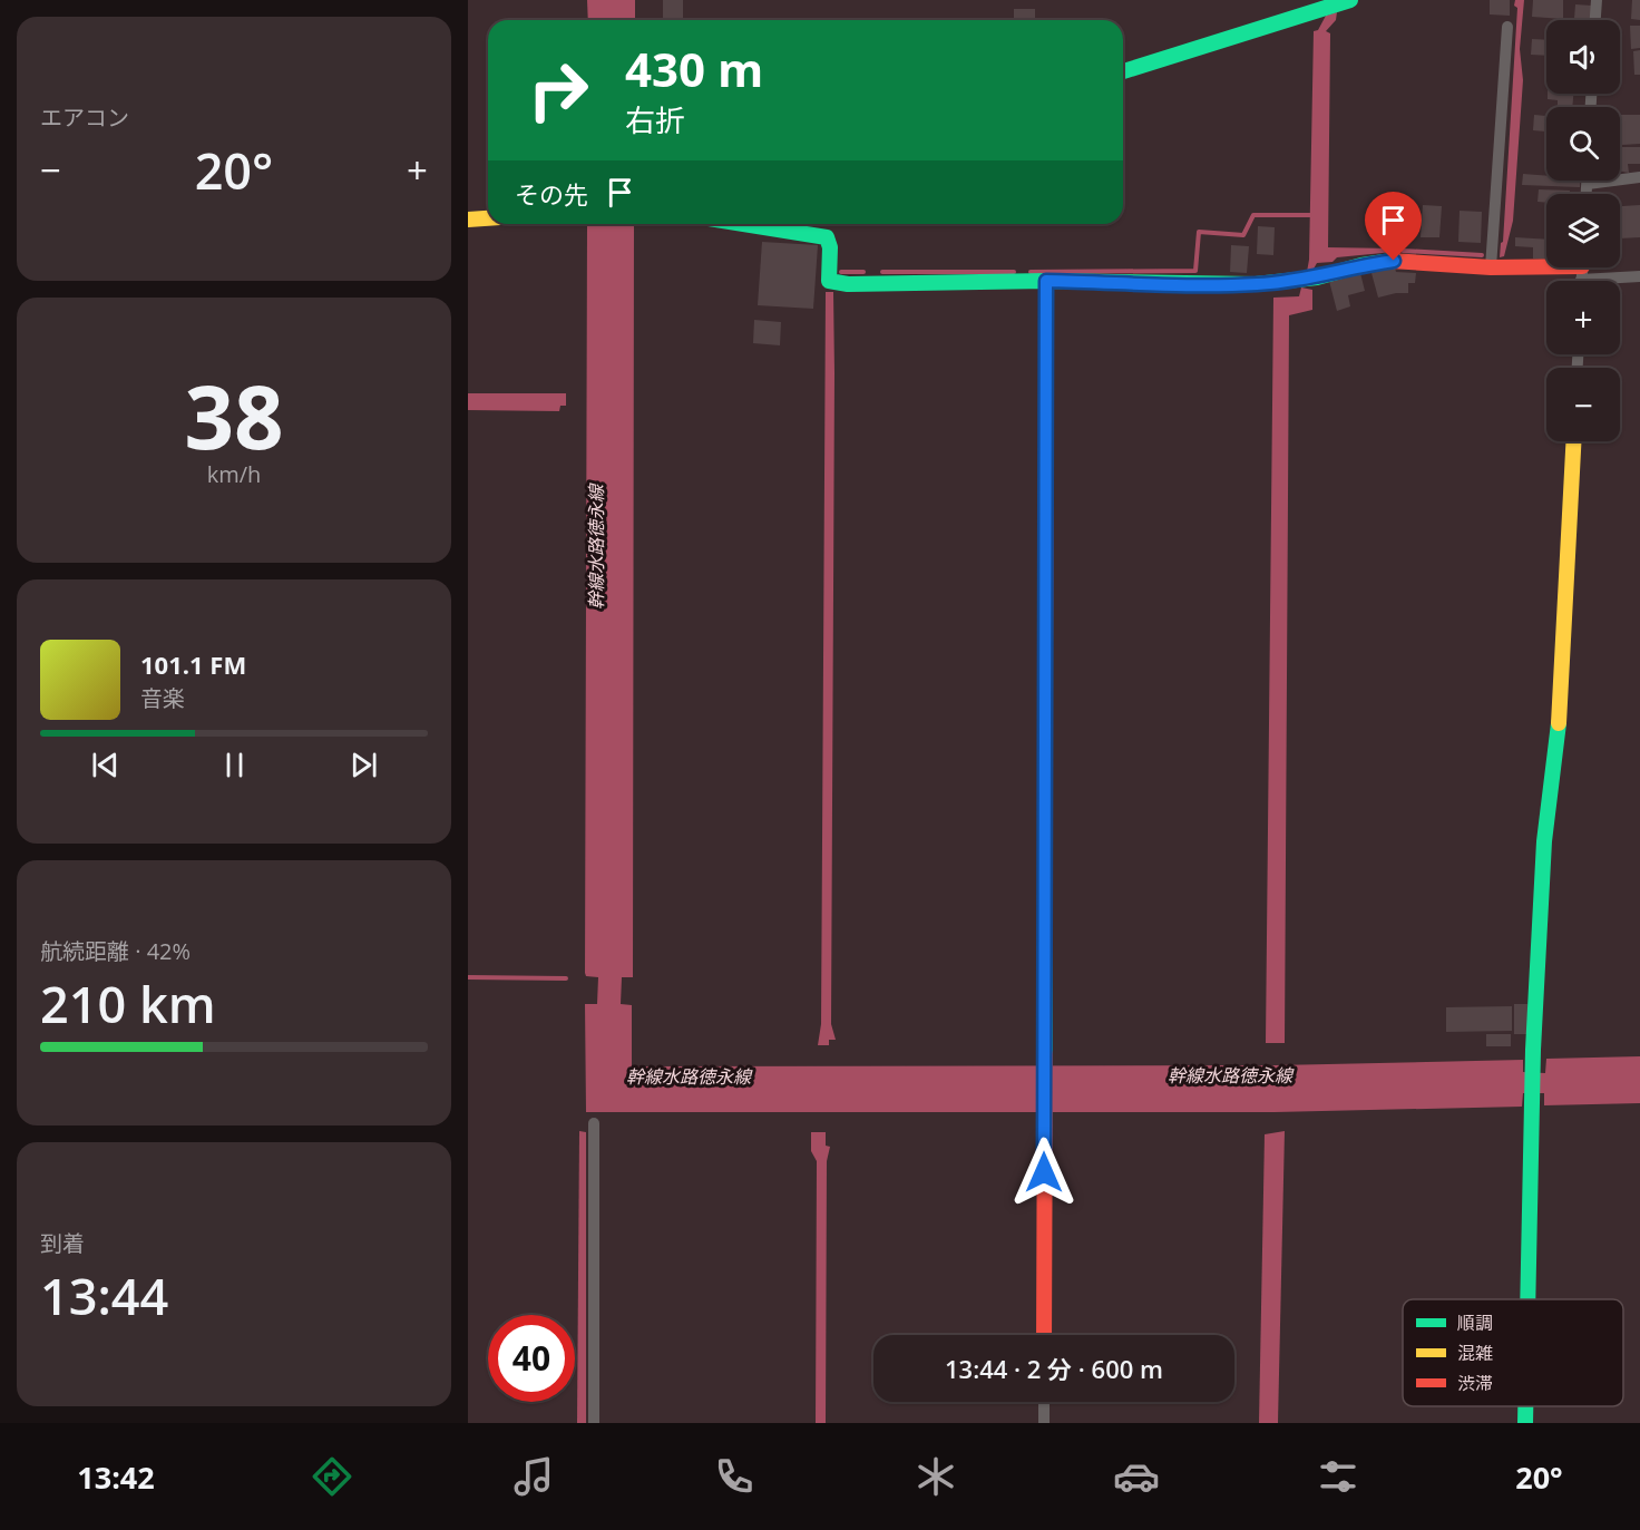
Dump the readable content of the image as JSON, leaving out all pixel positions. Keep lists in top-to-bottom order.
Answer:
{
  "water": ["幹線水路徳永線"],
  "legend": ["順調", "混雑", "渋滞"],
  "page": {
    "tile": [
      "エアコン",
      ["38", "km/h"],
      ["航続距離 · 42%", "210 km"],
      ["到着", "13:44"]
    ],
    "map_buttons": ["+", "−"],
    "turn": ["430 m", "右折"],
    "heat": ["−", "20°", "+"],
    "then": "その先",
    "song": ["101.1 FM", "音楽"],
    "limit": "40",
    "trip": "13:44 · 2 分 · 600 m",
    "tabs": ["13:42", "20°"]
  }
}
